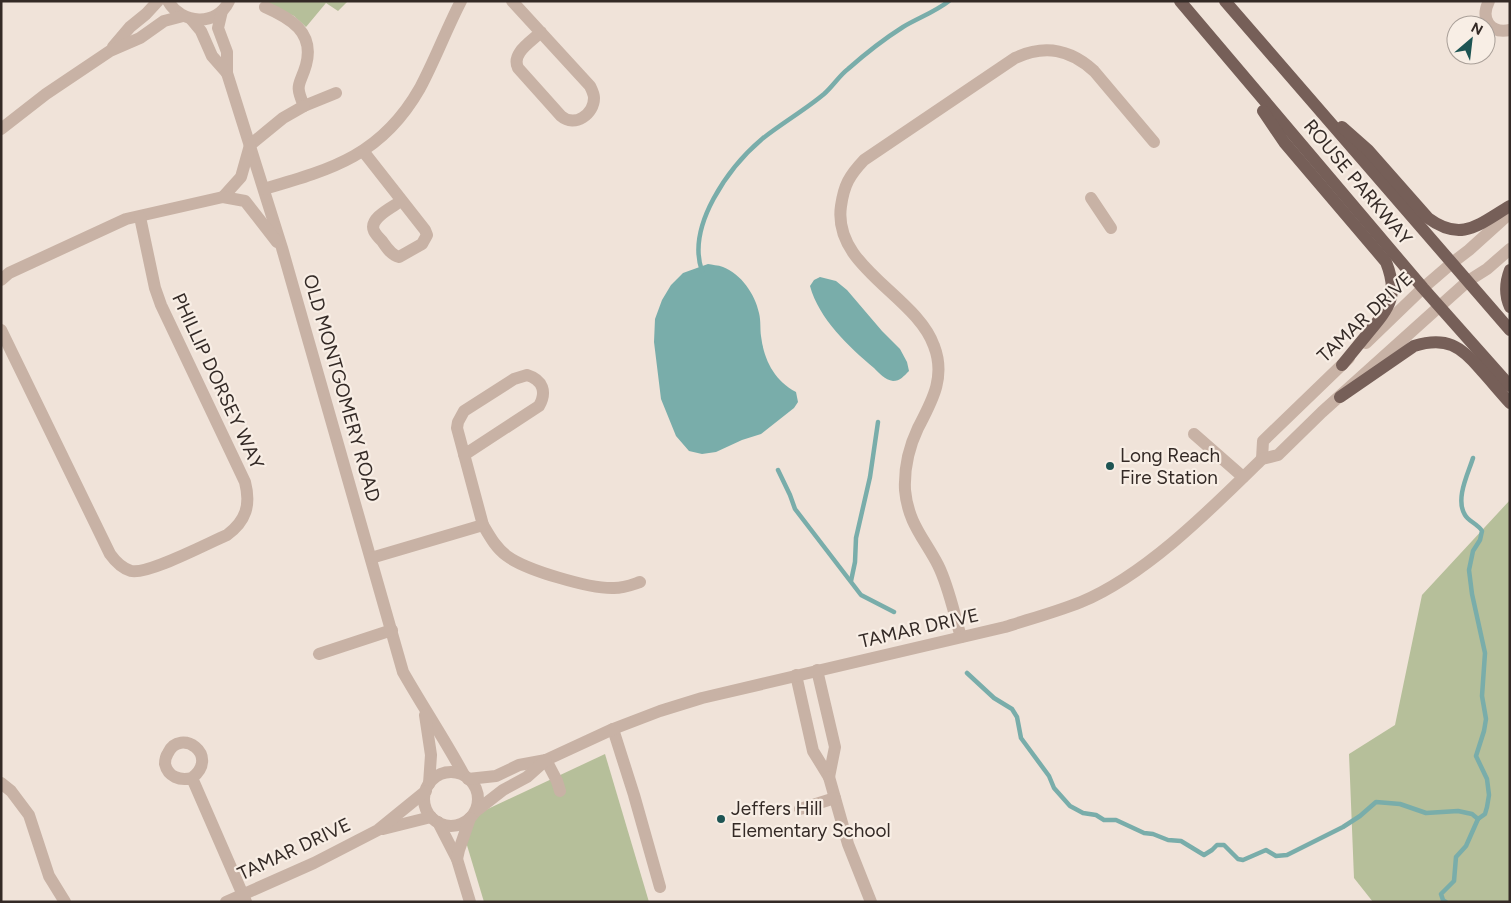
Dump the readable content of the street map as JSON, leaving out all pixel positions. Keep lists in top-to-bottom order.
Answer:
{
  "streets": {
    "main road": ["ROUSE PARKWAY"],
    "street": ["TAMAR DRIVE", "PHILLIP DORSEY WAY", "OLD MONTGOMERY ROAD"]
  },
  "crossings": [
    ["ROUSE PARKWAY", "TAMAR DRIVE"],
    ["TAMAR DRIVE", "OLD MONTGOMERY ROAD"]
  ],
  "places": ["Long Reach Fire Station", "Jeffers Hill Elementary School"],
  "north": "top right"
}
